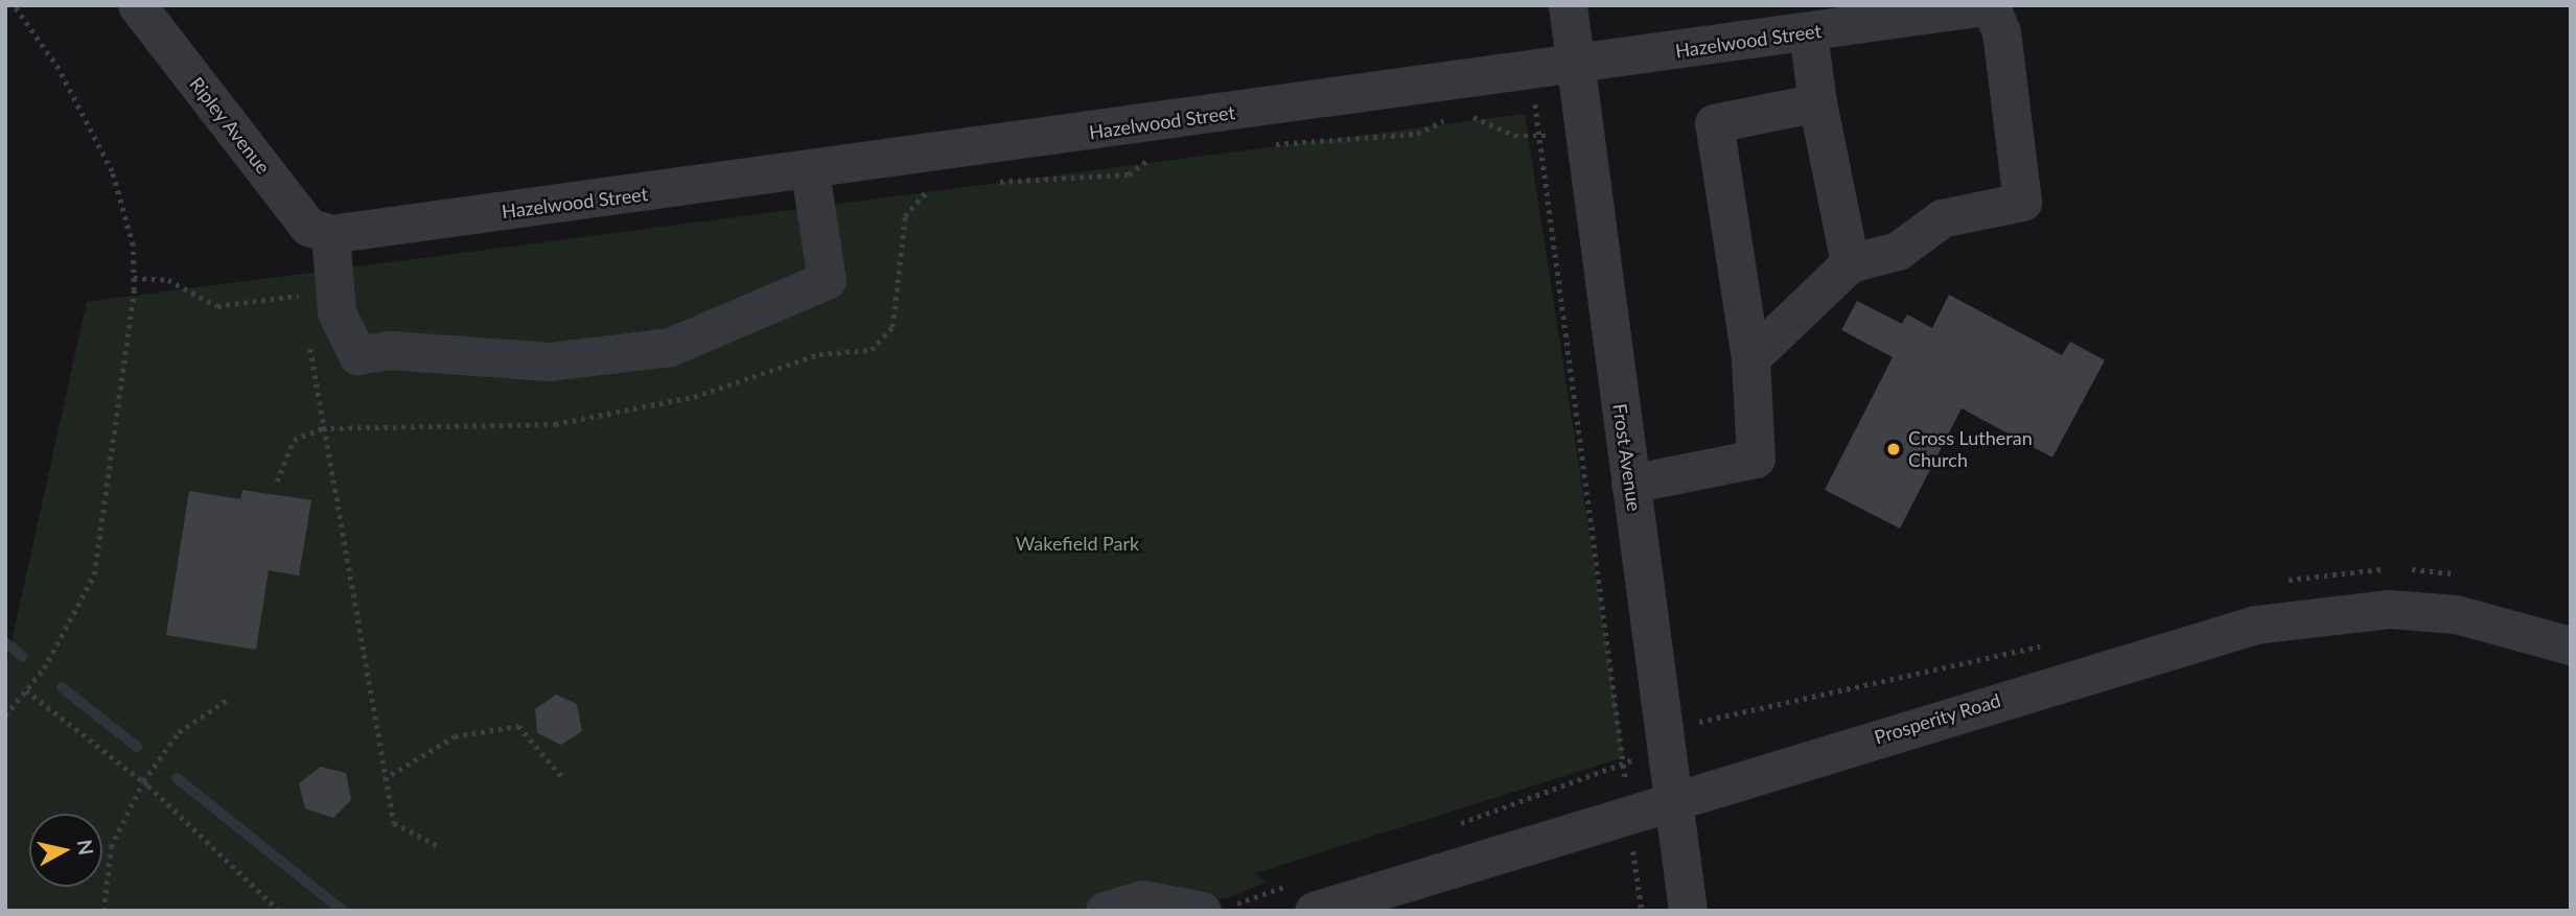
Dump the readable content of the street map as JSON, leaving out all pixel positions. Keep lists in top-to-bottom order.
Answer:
{
  "streets": {
    "street": [
      "Hazelwood Street",
      "Ripley Avenue",
      "Frost Avenue",
      "Prosperity Road"
    ]
  },
  "crossings": [
    ["Hazelwood Street", "Ripley Avenue"],
    ["Hazelwood Street", "Frost Avenue"],
    ["Frost Avenue", "Prosperity Road"]
  ],
  "parks": ["Wakefield Park"],
  "places": ["Cross Lutheran Church"],
  "north": "right"
}
